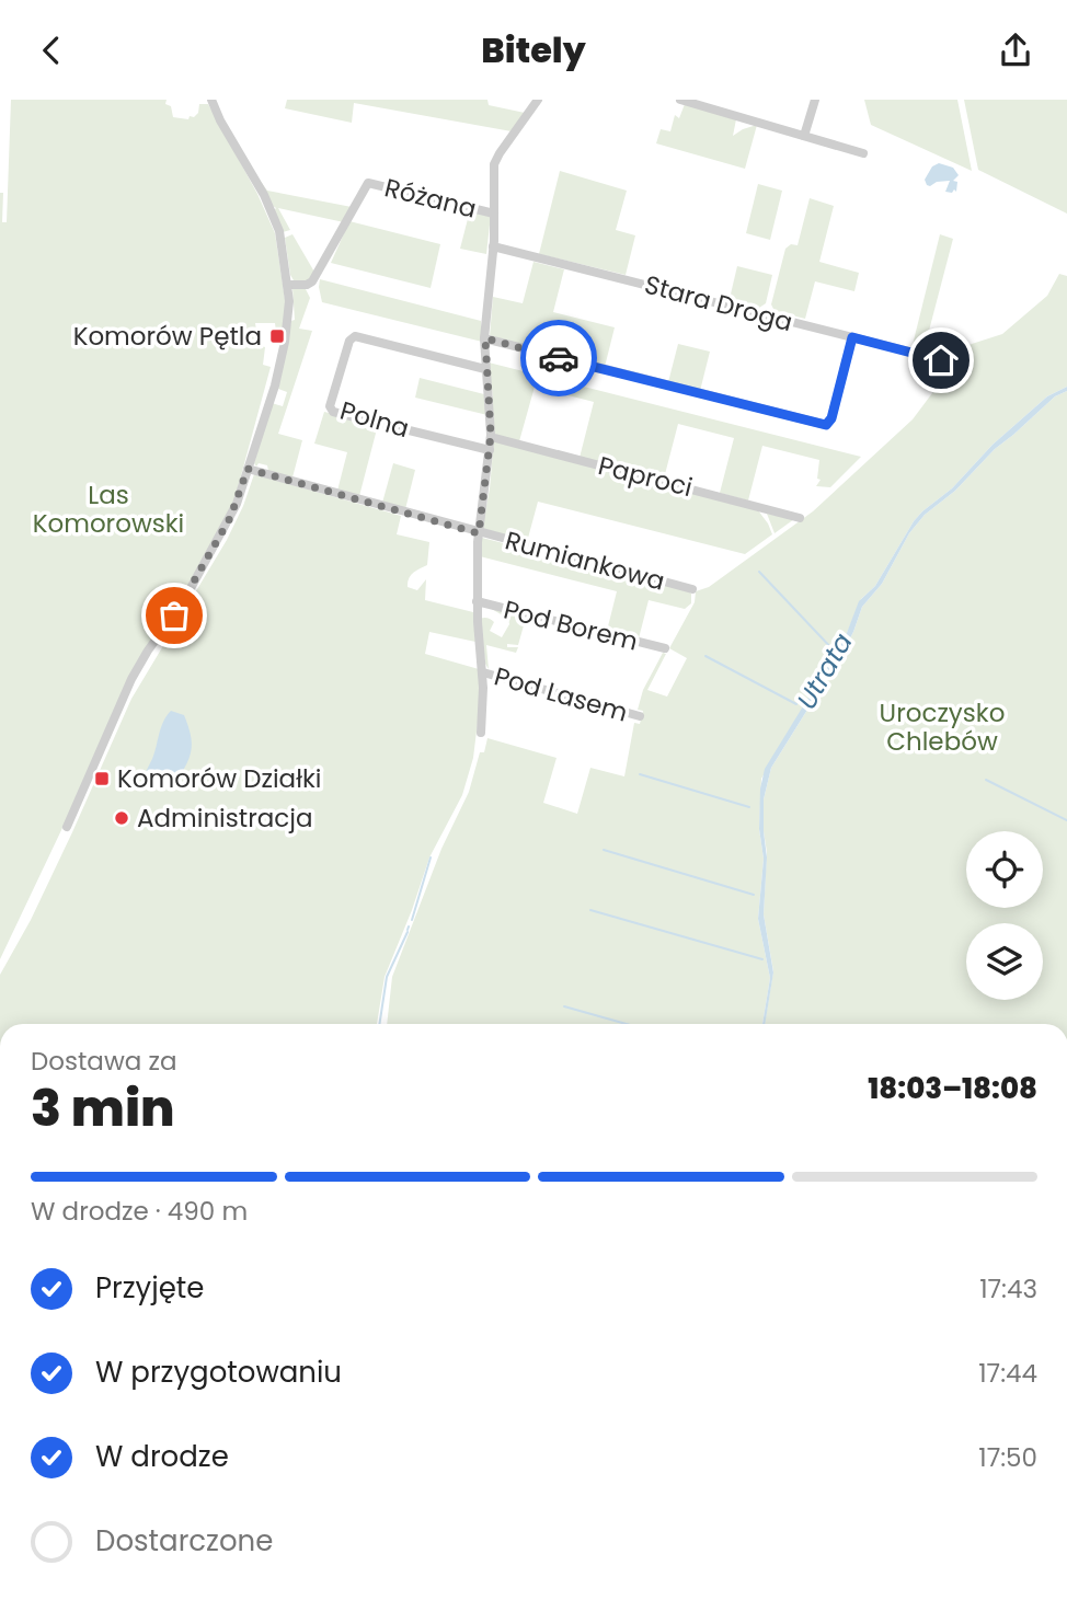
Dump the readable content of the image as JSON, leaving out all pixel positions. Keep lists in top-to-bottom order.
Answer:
{
  "streets": {
    "street": [
      "Różana",
      "Stara Droga",
      "Polna",
      "Paproci",
      "Rumiankowa",
      "Pod Borem",
      "Pod Lasem"
    ]
  },
  "water": ["Utrata"],
  "parks": ["Las Komorowski", "Uroczysko Chlebów"],
  "places": {
    "transit": ["Komorów Pętla", "Komorów Działki"],
    "other": ["Administracja"]
  },
  "page": {
    "header": "Bitely",
    "heading": ["3 min", "Dostawa za", "18:03–18:08"],
    "bar": "W drodze · 490 m",
    "list": [
      ["Przyjęte", "17:43"],
      ["W przygotowaniu", "17:44"],
      ["W drodze", "17:50"],
      "Dostarczone"
    ]
  }
}
